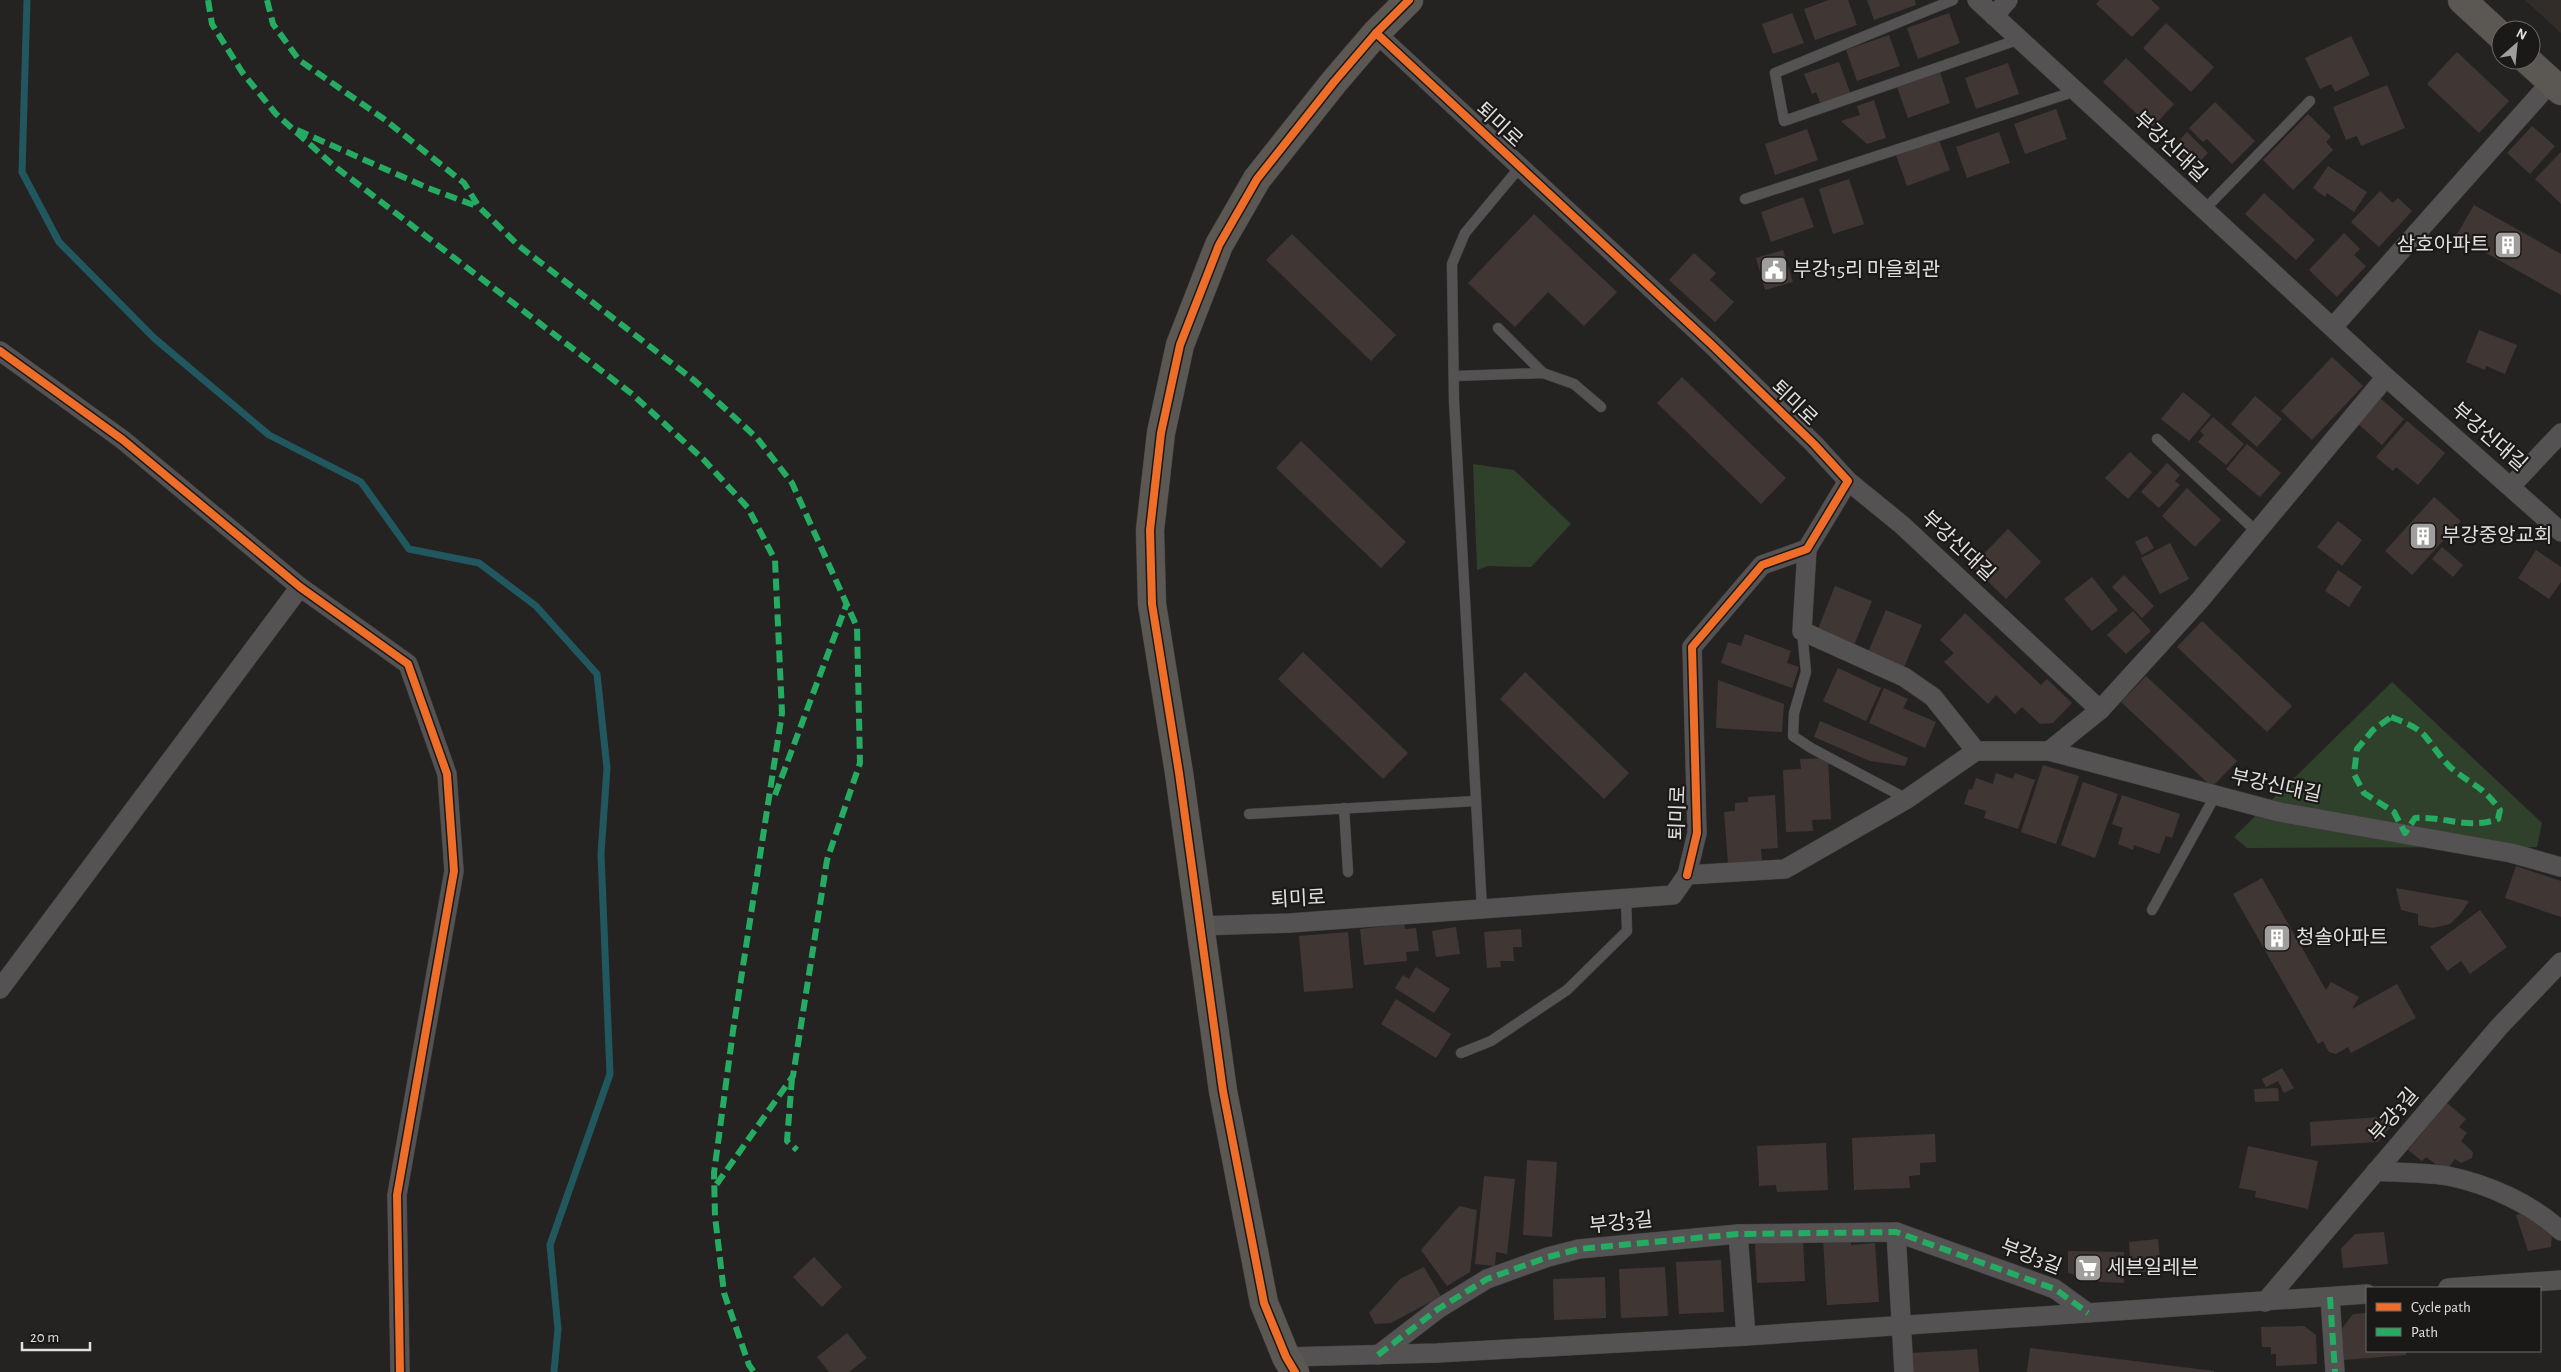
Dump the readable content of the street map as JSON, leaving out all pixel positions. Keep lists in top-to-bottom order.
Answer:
{
  "streets": {
    "street": ["퇴미로", "부강신대길", "부강3길"]
  },
  "crossings": [
    ["퇴미로", "부강신대길"]
  ],
  "places": {
    "building": ["삼호아파트", "부강중앙교회", "청솔아파트"],
    "public building": ["부강15리 마을회관"],
    "supermarket": ["세븐일레븐"]
  },
  "legend": ["Cycle path", "Path"],
  "scale_bar": "20 m",
  "north": "top right"
}
